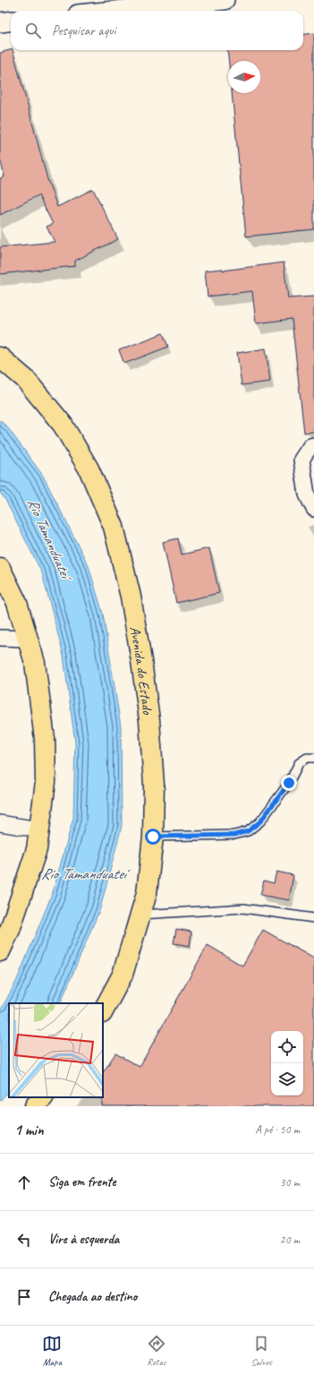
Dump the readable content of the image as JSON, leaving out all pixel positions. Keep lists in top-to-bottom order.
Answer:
{
  "streets": {
    "highway": ["Avenida do Estado"]
  },
  "water": ["Rio Tamanduateí"],
  "north": "right",
  "page": {
    "search": "Pesquisar aqui",
    "heading": ["1 min", "A pé · 50 m"],
    "list": [
      ["Siga em frente", "30 m"],
      ["Vire à esquerda", "20 m"],
      "Chegada ao destino"
    ],
    "nav": ["Mapa", "Rotas", "Salvos"]
  }
}
